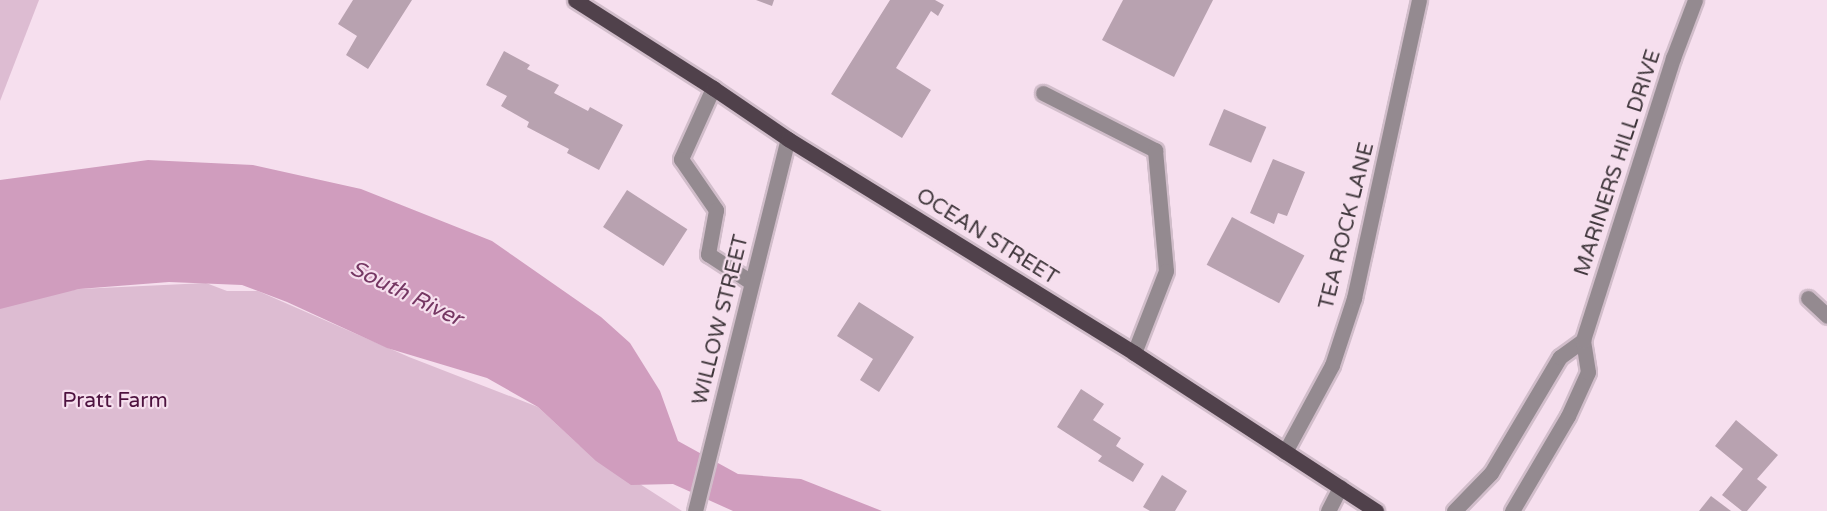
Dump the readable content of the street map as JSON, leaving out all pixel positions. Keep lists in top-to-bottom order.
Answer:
{
  "streets": {
    "main road": ["OCEAN STREET"],
    "street": ["MARINERS HILL DRIVE", "TEA ROCK LANE", "WILLOW STREET"]
  },
  "crossings": [
    ["TEA ROCK LANE", "OCEAN STREET"],
    ["OCEAN STREET", "WILLOW STREET"]
  ],
  "water": ["South River"],
  "parks": ["Pratt Farm"]
}
